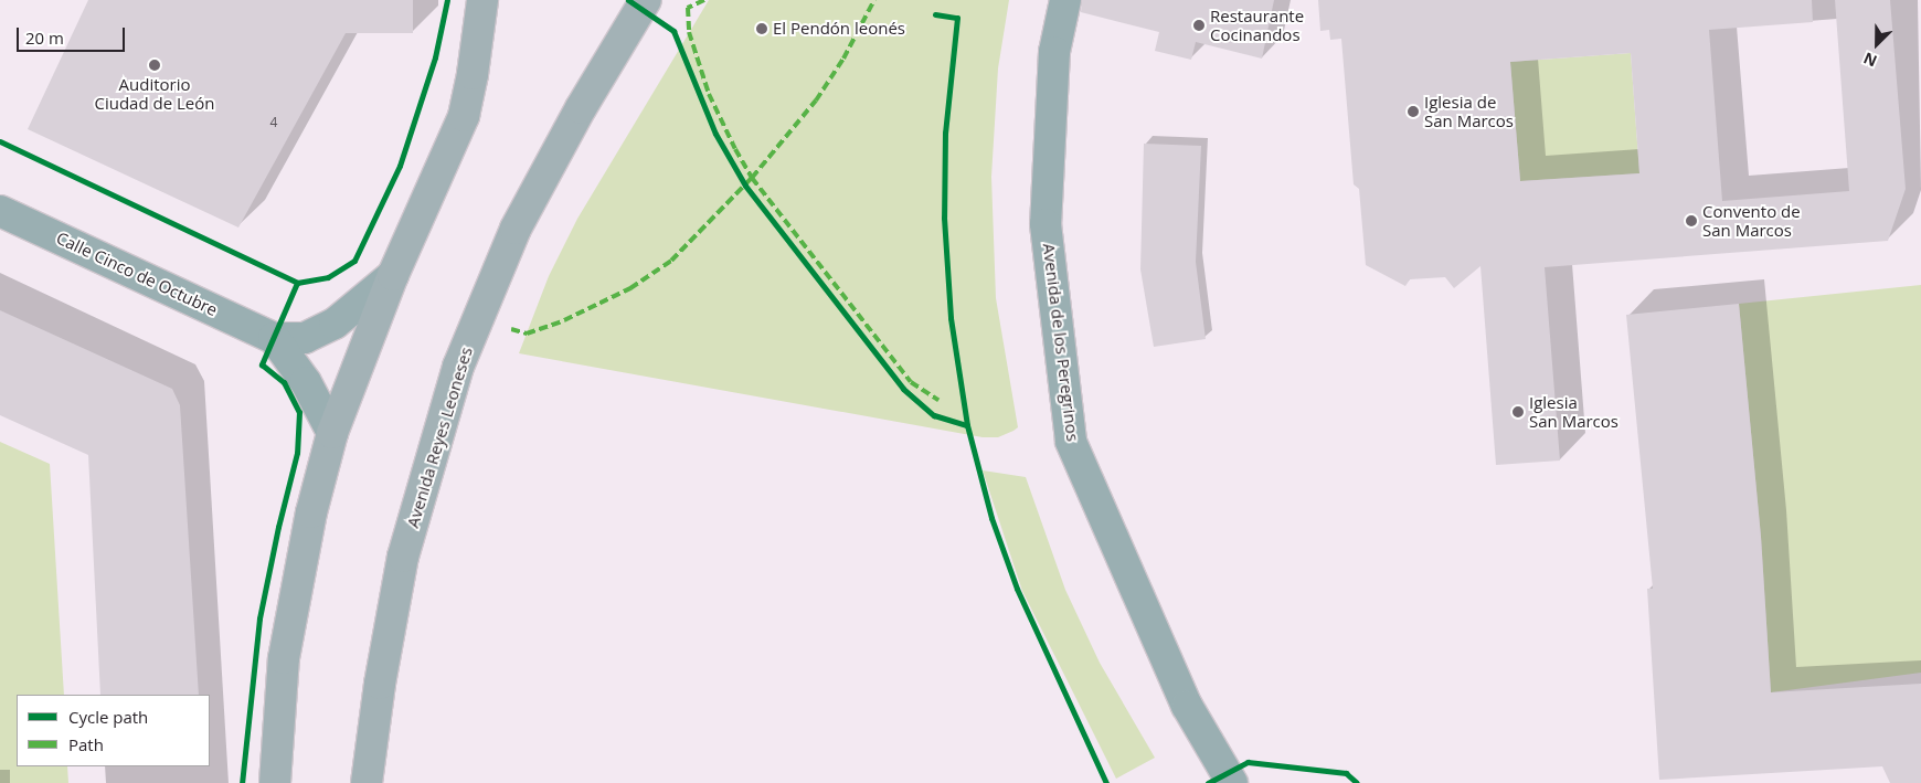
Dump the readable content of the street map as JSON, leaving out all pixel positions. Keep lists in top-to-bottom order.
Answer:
{
  "streets": {
    "main road": ["Avenida Reyes Leoneses"],
    "street": ["Calle Cinco de Octubre", "Avenida de los Peregrinos"]
  },
  "places": [
    "Restaurante Cocinandos",
    "El Pendón leonés",
    "Auditorio Ciudad de León",
    "Iglesia de San Marcos",
    "Convento de San Marcos",
    "Iglesia San Marcos"
  ],
  "house_numbers": ["4"],
  "legend": ["Cycle path", "Path"],
  "scale_bar": "20 m",
  "north": "bottom left"
}
